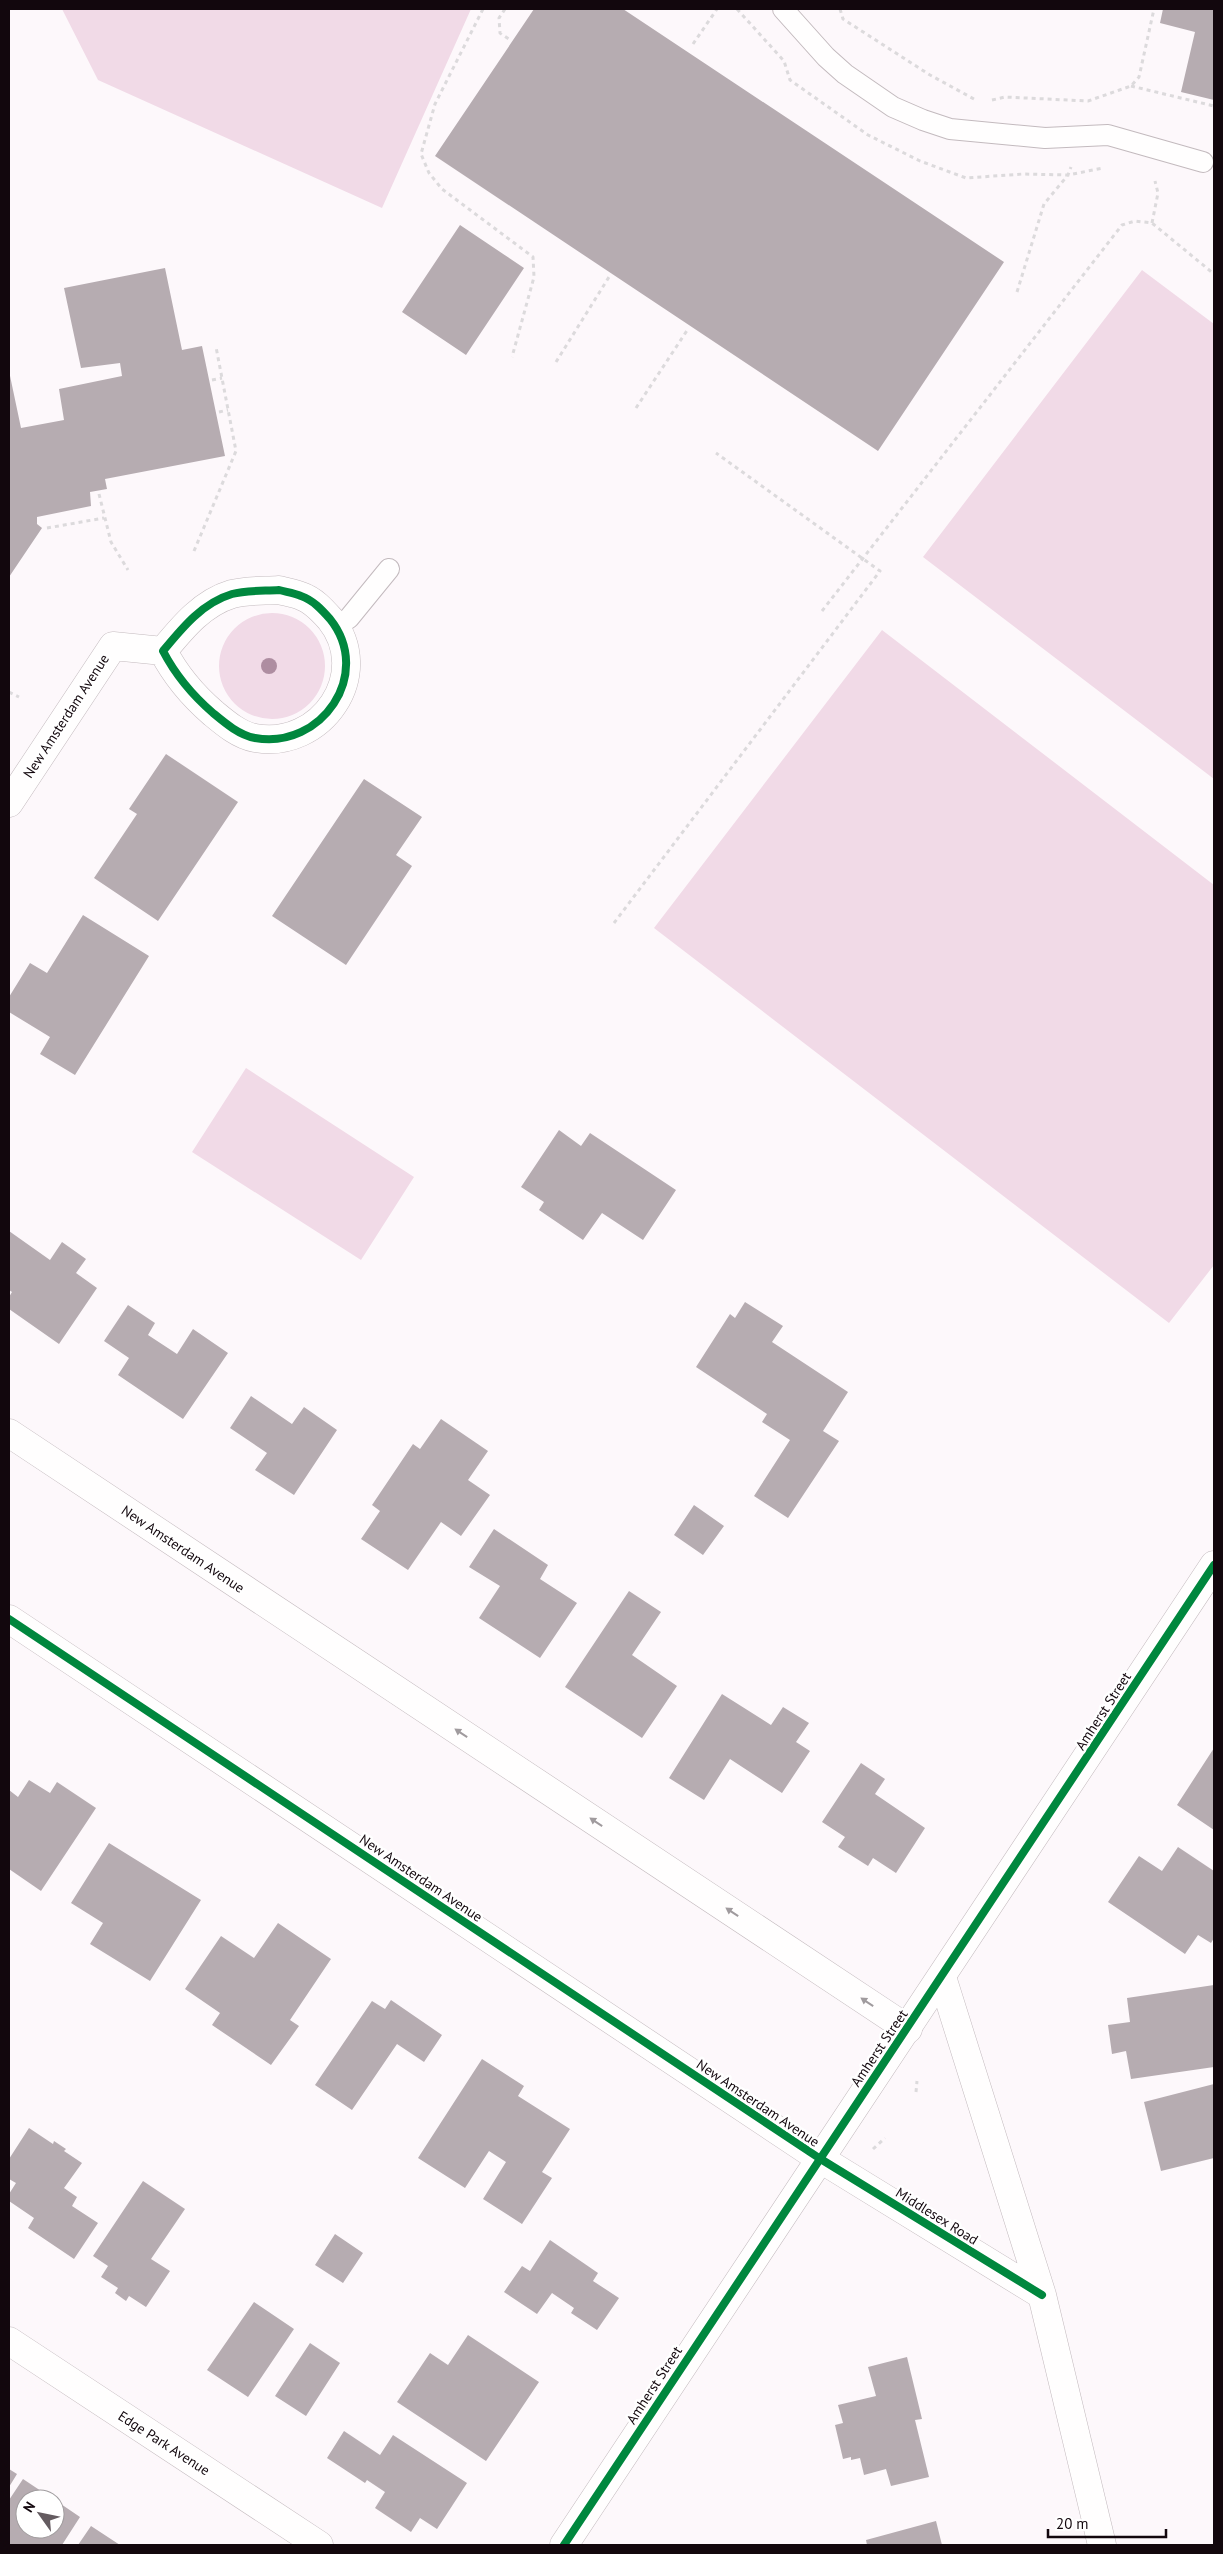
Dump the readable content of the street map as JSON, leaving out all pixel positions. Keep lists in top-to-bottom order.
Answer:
{
  "streets": {
    "street": [
      "New Amsterdam Avenue",
      "Amherst Street",
      "Middlesex Road",
      "Edge Park Avenue"
    ]
  },
  "crossings": [
    ["New Amsterdam Avenue", "Amherst Street"],
    ["New Amsterdam Avenue", "Middlesex Road"],
    ["Amherst Street", "Middlesex Road"]
  ],
  "scale_bar": "20 m",
  "north": "top left"
}
